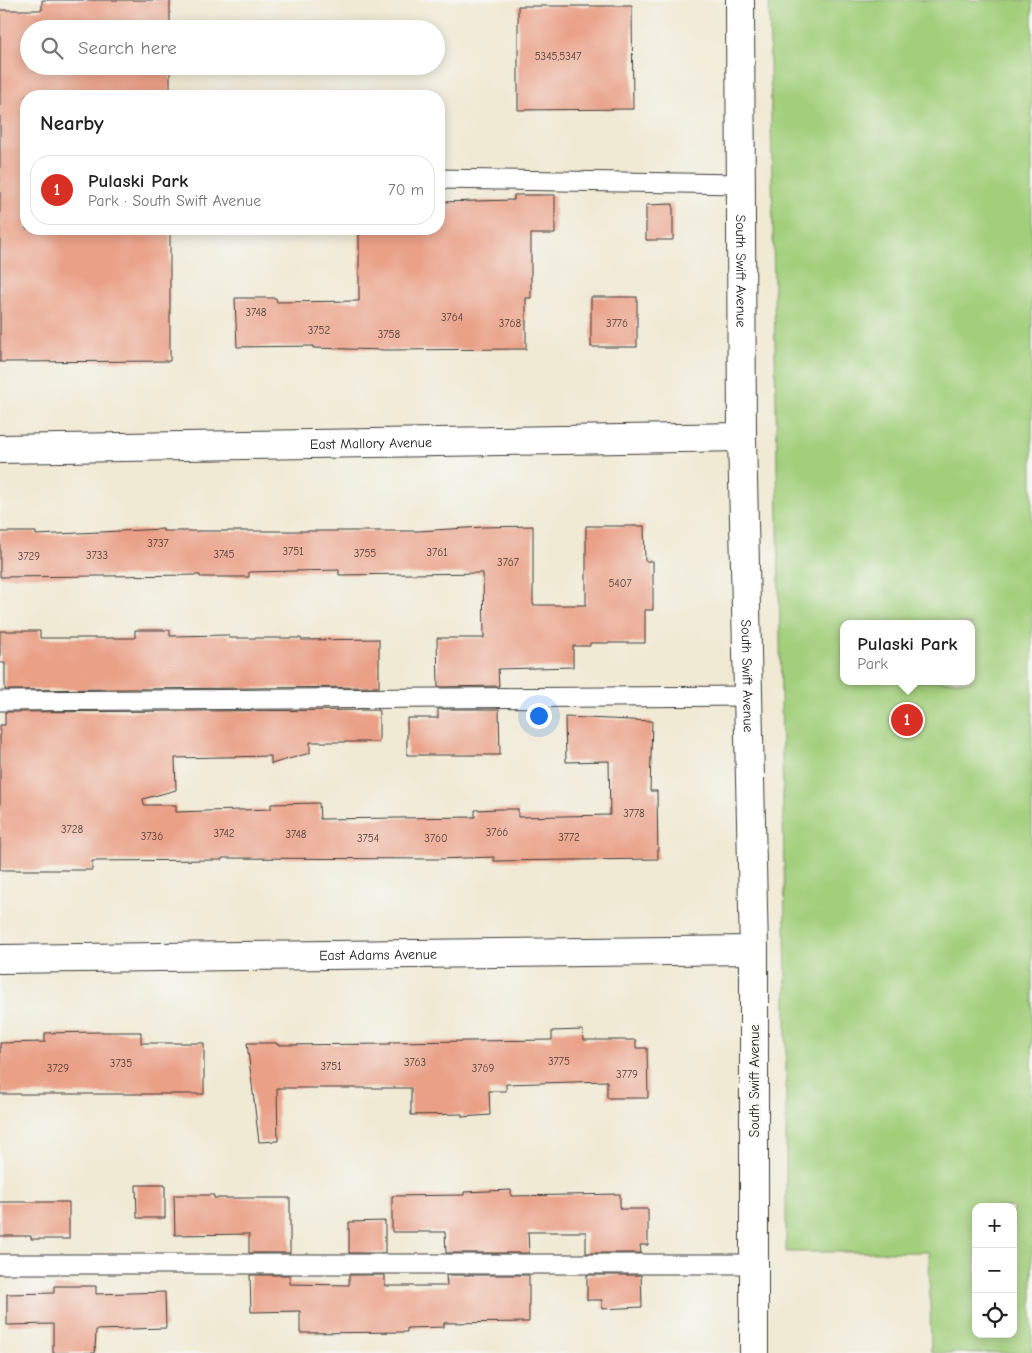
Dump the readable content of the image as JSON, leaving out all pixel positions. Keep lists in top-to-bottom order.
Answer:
{
  "streets": {
    "street": ["South Swift Avenue", "East Mallory Avenue", "East Adams Avenue"]
  },
  "crossings": [
    ["South Swift Avenue", "East Mallory Avenue"],
    ["South Swift Avenue", "East Adams Avenue"]
  ],
  "house_numbers": [
    "5345,5347",
    "3748",
    "3764",
    "3768",
    "3776",
    "3752",
    "3758",
    "3737",
    "3751",
    "3761",
    "3755",
    "3745",
    "3733",
    "3729",
    "3767",
    "5407",
    "3778",
    "3728",
    "3766",
    "3742",
    "3748",
    "3736",
    "3772",
    "3754",
    "3760",
    "3775",
    "3763",
    "3735",
    "3751",
    "3729",
    "3769",
    "3779"
  ],
  "page": {
    "search": "Search here",
    "heading": "Nearby",
    "list": [
      {
        "mark": "1",
        "name": "Pulaski Park",
        "note": "Park · South Swift Avenue",
        "value": "70 m"
      }
    ],
    "popup": ["Pulaski Park", "Park"],
    "pins": "1",
    "map_buttons": ["+", "−"]
  }
}
